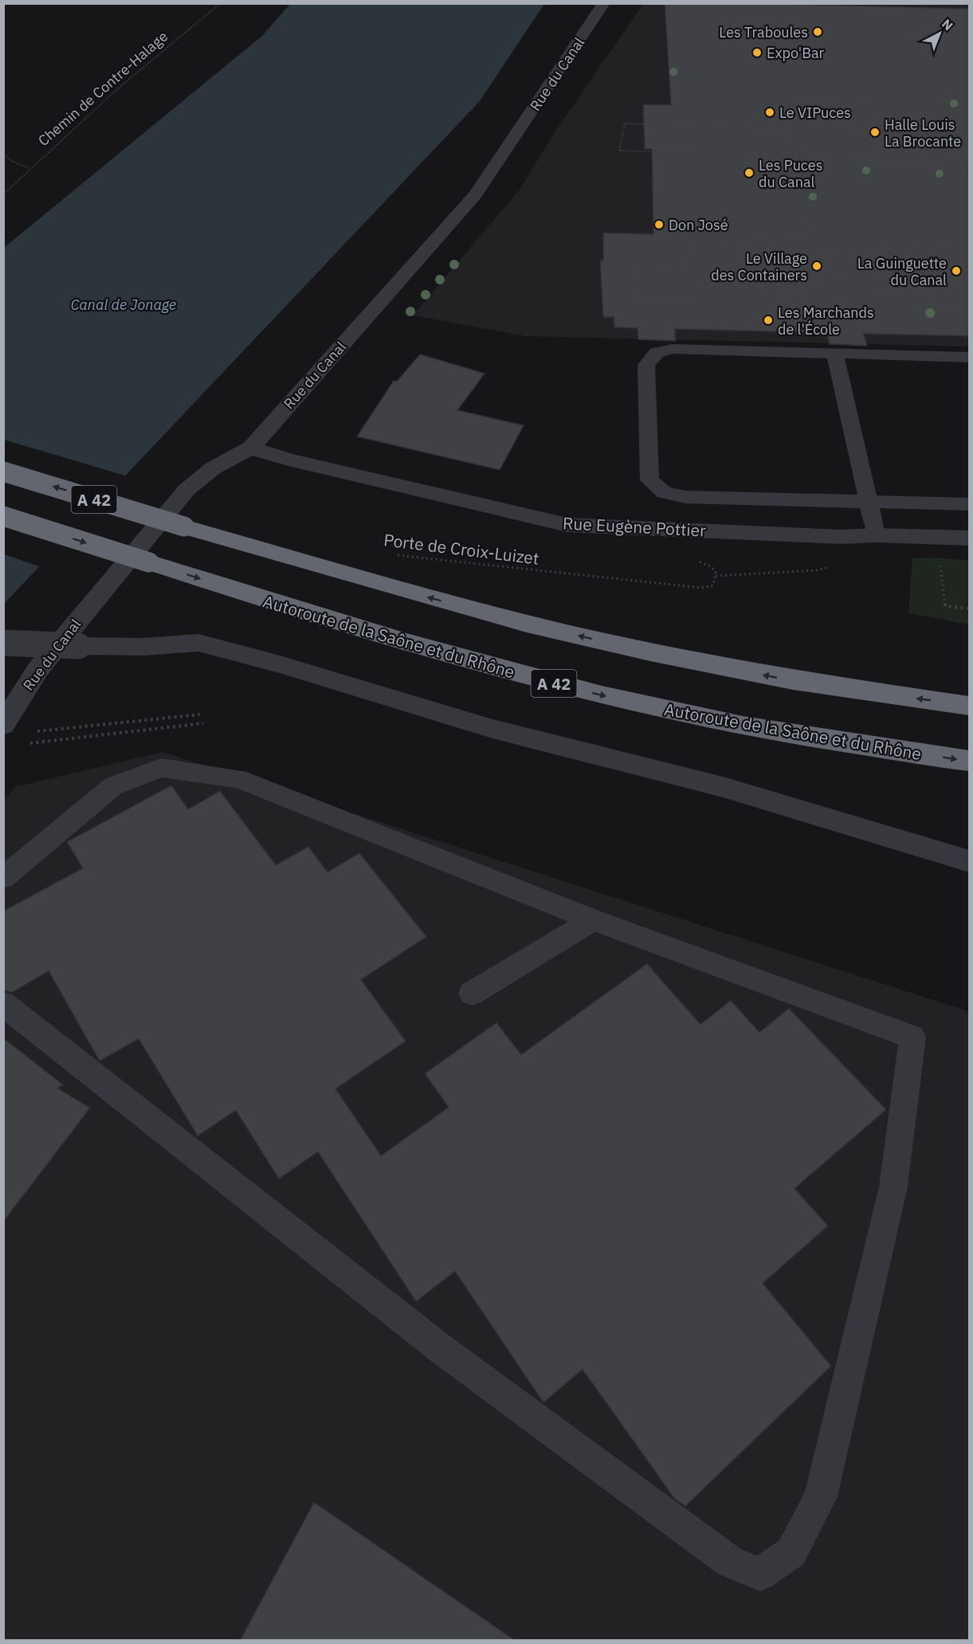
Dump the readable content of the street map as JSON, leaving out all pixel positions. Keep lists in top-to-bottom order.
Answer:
{
  "streets": {
    "highway": ["A 42", "Autoroute de la Saône et du Rhône"],
    "street": ["Rue du Canal", "Rue Eugène Pottier"],
    "path": ["Chemin de Contre-Halage", "Porte de Croix-Luizet"]
  },
  "crossings": [
    ["Rue du Canal", "Rue Eugène Pottier"],
    ["Rue Eugène Pottier", "Porte de Croix-Luizet"]
  ],
  "water": ["Canal de Jonage"],
  "places": [
    "Les Traboules",
    "Expo'Bar",
    "Le VIPuces",
    "Halle Louis La Brocante",
    "Les Puces du Canal",
    "Don José",
    "Le Village des Containers",
    "La Guinguette du Canal",
    "Les Marchands de l'École"
  ],
  "north": "top right"
}
